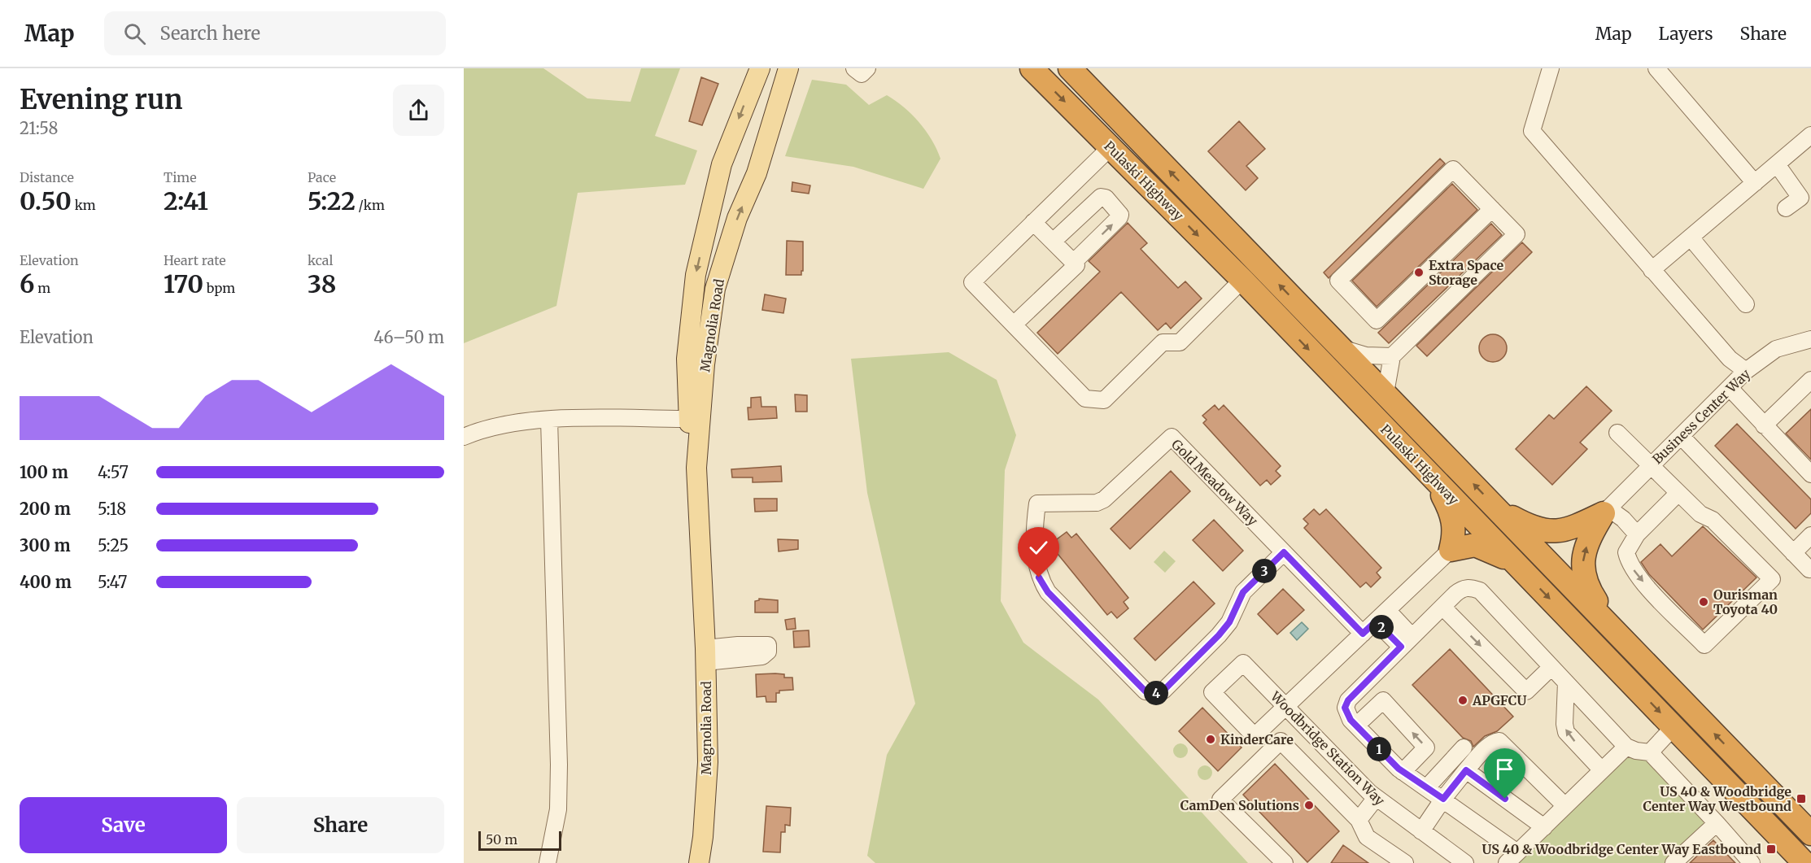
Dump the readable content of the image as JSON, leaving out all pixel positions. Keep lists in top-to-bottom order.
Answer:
{
  "streets": {
    "highway": ["Pulaski Highway"],
    "main road": ["Magnolia Road"],
    "street": ["Business Center Way", "Gold Meadow Way", "Woodbridge Station Way"]
  },
  "places": {
    "other": [
      "Extra Space Storage",
      "Ourisman Toyota 40",
      "APGFCU",
      "KinderCare",
      "CamDen Solutions"
    ],
    "transit": ["US 40 & Woodbridge Center Way Westbound", "US 40 & Woodbridge Center Way Eastbound"]
  },
  "scale_bar": "50 m",
  "page": {
    "header": "Map",
    "search": "Search here",
    "nav": ["Map", "Layers", "Share"],
    "heading": ["Evening run", "21:58"],
    "stats": [
      ["Distance", "0.50 km"],
      ["Time", "2:41"],
      ["Pace", "5:22 /km"],
      ["Elevation", "6 m"],
      ["Heart rate", "170 bpm"],
      ["kcal", "38"]
    ],
    "chart": ["Elevation", "46–50 m"],
    "list": [
      {
        "name": "100 m",
        "note": "4:57"
      },
      {
        "name": "200 m",
        "note": "5:18"
      },
      {
        "name": "300 m",
        "note": "5:25"
      },
      {
        "name": "400 m",
        "note": "5:47"
      }
    ],
    "pins": [
      "3",
      "2",
      "4",
      "1"
    ],
    "buttons": ["Save", "Share"],
    "scale": "50 m"
  }
}
